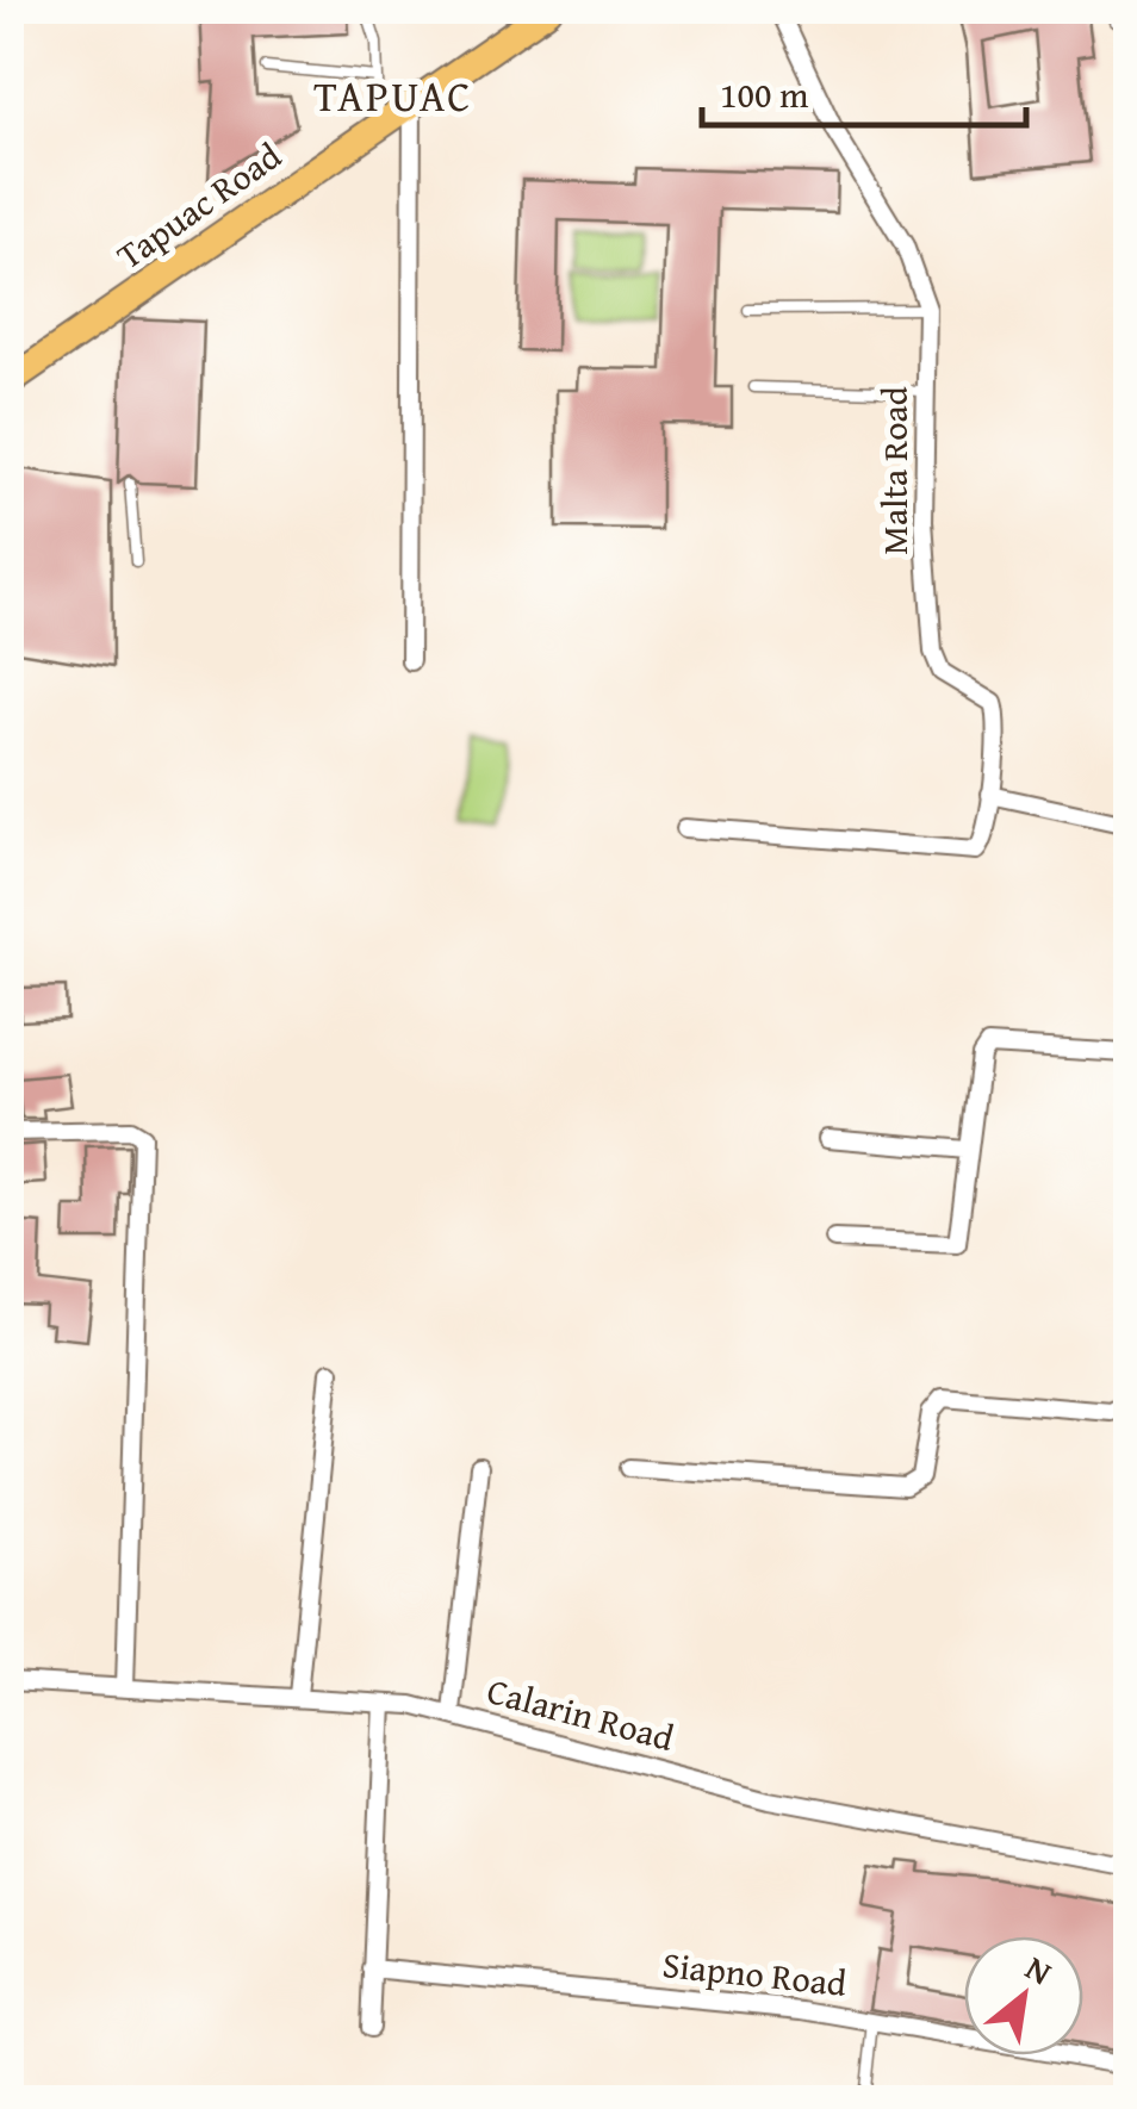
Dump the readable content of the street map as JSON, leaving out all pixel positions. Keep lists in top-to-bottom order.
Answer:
{
  "streets": {
    "main road": ["Tapuac Road"],
    "street": ["Malta Road", "Calarin Road", "Siapno Road"]
  },
  "districts": ["TAPUAC"],
  "scale_bar": "100 m",
  "north": "top right"
}
